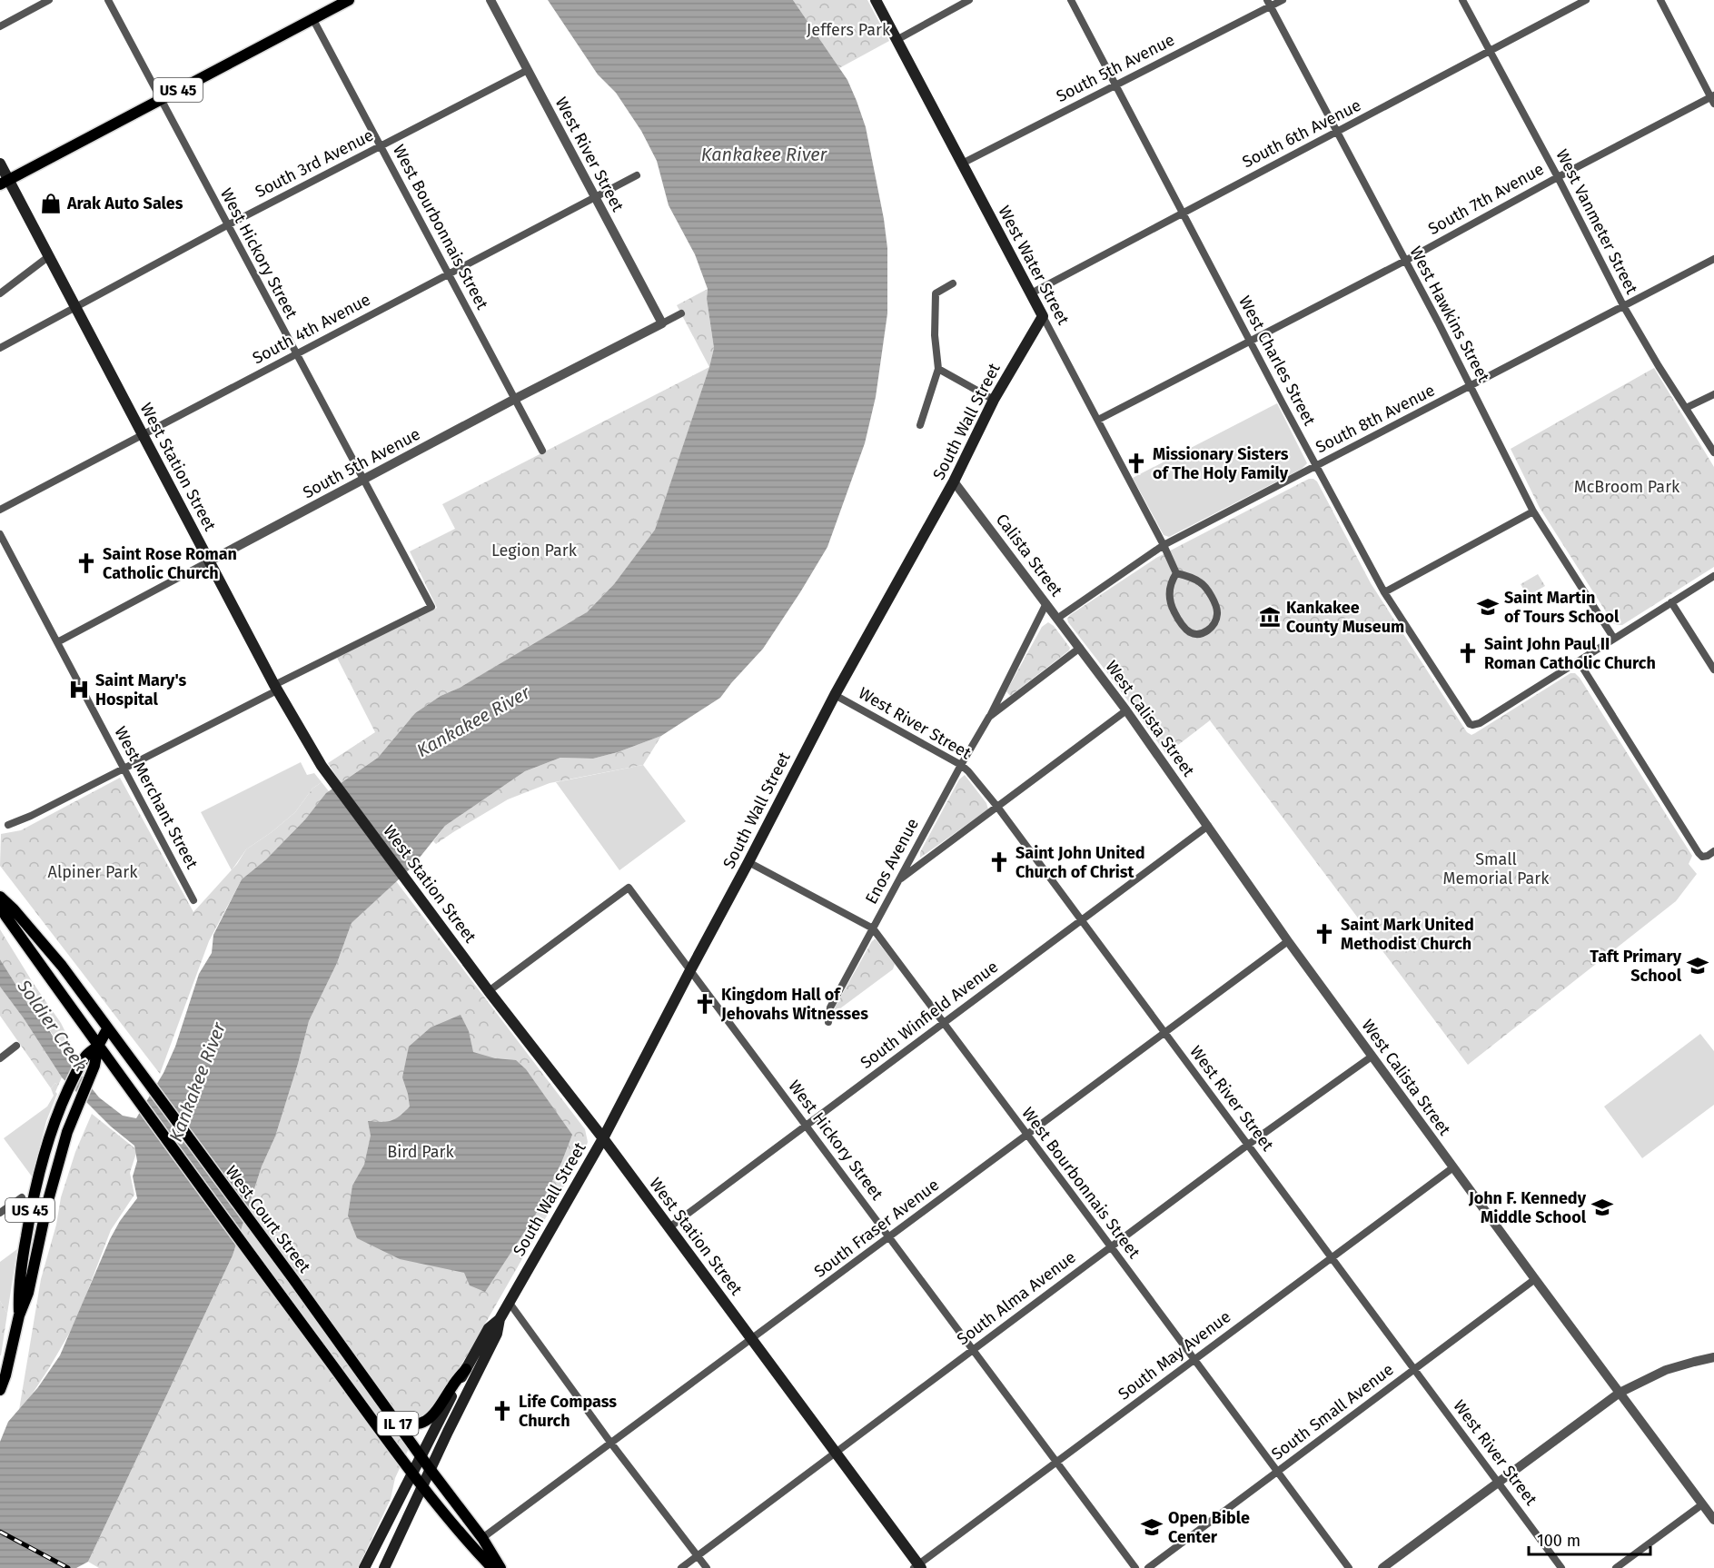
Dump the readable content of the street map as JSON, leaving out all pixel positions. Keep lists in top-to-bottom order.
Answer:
{
  "streets": {
    "main road": [
      "US 45",
      "West Water Street",
      "South Wall Street",
      "West Station Street",
      "West Court Street",
      "IL 17"
    ],
    "street": [
      "South 5th Avenue",
      "South 6th Avenue",
      "West River Street",
      "South 3rd Avenue",
      "South 7th Avenue",
      "West Vanmeter Street",
      "West Bourbonnais Street",
      "West Hickory Street",
      "West Hawkins Street",
      "South 4th Avenue",
      "West Charles Street",
      "South 8th Avenue",
      "Calista Street",
      "West Calista Street",
      "West Merchant Street",
      "Enos Avenue",
      "South Winfield Avenue",
      "South Fraser Avenue",
      "South Alma Avenue",
      "South May Avenue",
      "South Small Avenue"
    ]
  },
  "crossings": [
    ["South 5th Avenue", "West River Street"],
    ["South 5th Avenue", "West Bourbonnais Street"],
    ["South 5th Avenue", "West Hickory Street"],
    ["South 5th Avenue", "West Water Street"],
    ["South 5th Avenue", "West Hawkins Street"],
    ["South 5th Avenue", "West Charles Street"],
    ["South 5th Avenue", "West Station Street"],
    ["South 5th Avenue", "West Merchant Street"],
    ["US 45", "West Bourbonnais Street"],
    ["US 45", "West Hickory Street"],
    ["US 45", "West Station Street"],
    ["US 45", "West Court Street"],
    ["South 6th Avenue", "West Vanmeter Street"],
    ["South 6th Avenue", "West Water Street"],
    ["South 6th Avenue", "West Hawkins Street"],
    ["South 6th Avenue", "West Charles Street"],
    ["West River Street", "South 3rd Avenue"],
    ["West River Street", "South 4th Avenue"],
    ["West River Street", "South Wall Street"],
    ["West River Street", "Enos Avenue"],
    ["West River Street", "South Winfield Avenue"],
    ["West River Street", "South Fraser Avenue"],
    ["West River Street", "South Alma Avenue"],
    ["West River Street", "South May Avenue"],
    ["West River Street", "South Small Avenue"],
    ["South 3rd Avenue", "West Bourbonnais Street"],
    ["South 3rd Avenue", "West Hickory Street"],
    ["South 3rd Avenue", "West Station Street"],
    ["South 7th Avenue", "West Vanmeter Street"],
    ["South 7th Avenue", "West Water Street"],
    ["South 7th Avenue", "West Hawkins Street"],
    ["South 7th Avenue", "West Charles Street"],
    ["West Vanmeter Street", "South 8th Avenue"],
    ["West Bourbonnais Street", "South 4th Avenue"],
    ["West Bourbonnais Street", "South Wall Street"],
    ["West Bourbonnais Street", "Enos Avenue"],
    ["West Bourbonnais Street", "South Winfield Avenue"],
    ["West Bourbonnais Street", "South Fraser Avenue"],
    ["West Bourbonnais Street", "South Alma Avenue"],
    ["West Bourbonnais Street", "South May Avenue"],
    ["West Bourbonnais Street", "South Small Avenue"],
    ["West Hickory Street", "South 4th Avenue"],
    ["West Hickory Street", "South Wall Street"],
    ["West Hickory Street", "West Station Street"],
    ["West Hickory Street", "South Winfield Avenue"],
    ["West Hickory Street", "South Fraser Avenue"],
    ["West Hickory Street", "South Alma Avenue"],
    ["West Hickory Street", "South May Avenue"],
    ["West Water Street", "South 8th Avenue"],
    ["West Water Street", "South Wall Street"],
    ["West Hawkins Street", "South 8th Avenue"],
    ["South 4th Avenue", "West Station Street"],
    ["West Charles Street", "South 8th Avenue"],
    ["South 8th Avenue", "Calista Street"],
    ["South Wall Street", "West Station Street"],
    ["South Wall Street", "Calista Street"],
    ["South Wall Street", "West Court Street"],
    ["West Station Street", "South Winfield Avenue"],
    ["West Station Street", "South Fraser Avenue"],
    ["West Station Street", "South Alma Avenue"],
    ["West Station Street", "South May Avenue"],
    ["Calista Street", "West Calista Street"],
    ["Calista Street", "Enos Avenue"],
    ["West Calista Street", "Enos Avenue"],
    ["West Calista Street", "South Winfield Avenue"],
    ["West Calista Street", "South Fraser Avenue"],
    ["West Calista Street", "South Alma Avenue"],
    ["West Calista Street", "South May Avenue"],
    ["West Calista Street", "South Small Avenue"],
    ["West Court Street", "South Fraser Avenue"]
  ],
  "water": ["Kankakee River", "Soldier Creek"],
  "parks": [
    "Jeffers Park",
    "McBroom Park",
    "Legion Park",
    "Small Memorial Park",
    "Alpiner Park",
    "Bird Park"
  ],
  "places": {
    "shop": ["Arak Auto Sales"],
    "church": [
      "Missionary Sisters of The Holy Family",
      "Saint Rose Roman Catholic Church",
      "Saint John Paul II Roman Catholic Church",
      "Saint John United Church of Christ",
      "Saint Mark United Methodist Church",
      "Kingdom Hall of Jehovahs Witnesses",
      "Life Compass Church"
    ],
    "school or university": [
      "Saint Martin of Tours School",
      "Taft Primary School",
      "John F. Kennedy Middle School",
      "Open Bible Center"
    ],
    "museum": ["Kankakee County Museum"],
    "hospital": ["Saint Mary's Hospital"]
  },
  "scale_bar": "100 m"
}
